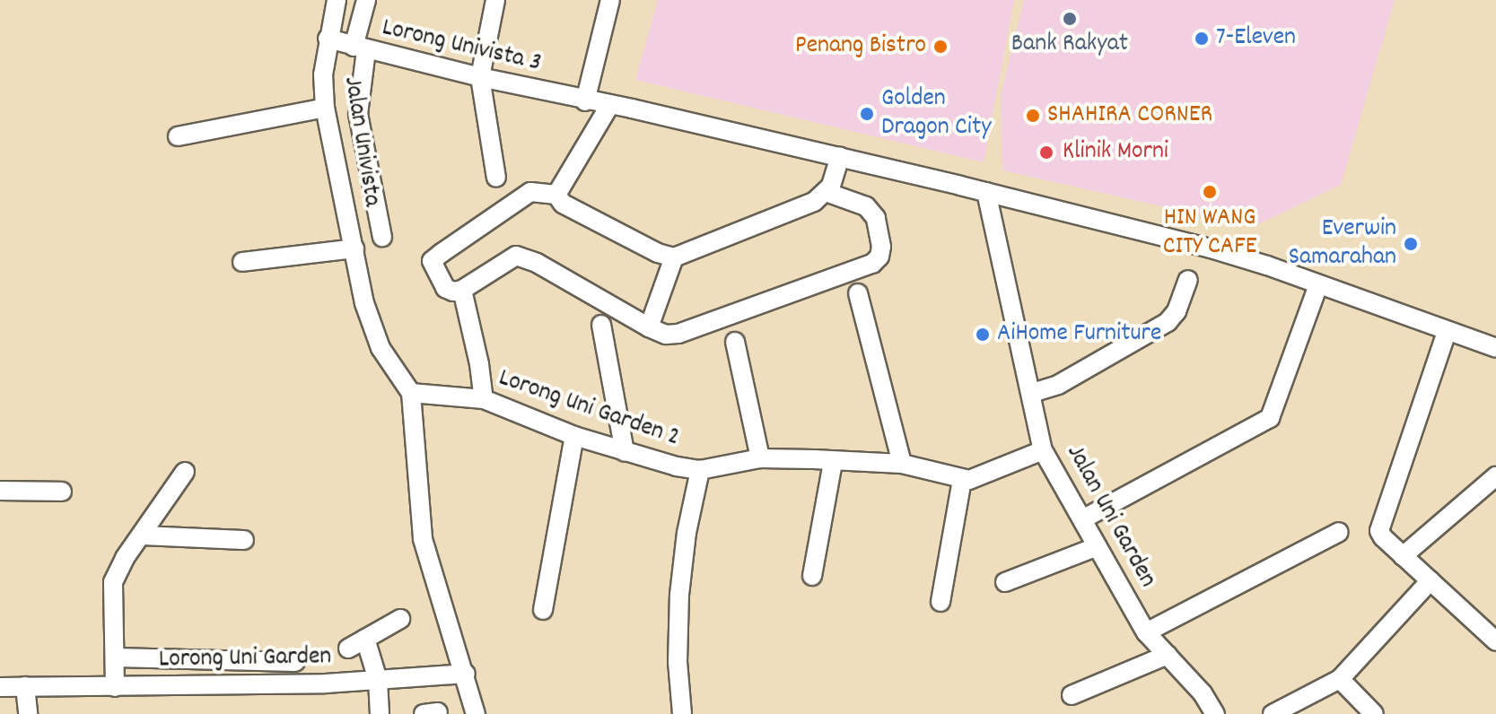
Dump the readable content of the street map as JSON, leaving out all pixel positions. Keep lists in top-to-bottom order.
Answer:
{
  "streets": {
    "street": [
      "Lorong Univista 3",
      "Jalan Univista",
      "Lorong Uni Garden 2",
      "Jalan Uni Garden",
      "Lorong Uni Garden"
    ]
  },
  "crossings": [
    ["Lorong Univista 3", "Jalan Univista"],
    ["Lorong Univista 3", "Jalan Uni Garden"],
    ["Jalan Univista", "Lorong Uni Garden 2"]
  ],
  "places": [
    "Bank Rakyat",
    "7-Eleven",
    "Penang Bistro",
    "Golden Dragon City",
    "SHAHIRA CORNER",
    "Klinik Morni",
    "HIN WANG CITY CAFE",
    "Everwin Samarahan",
    "AiHome Furniture"
  ]
}
